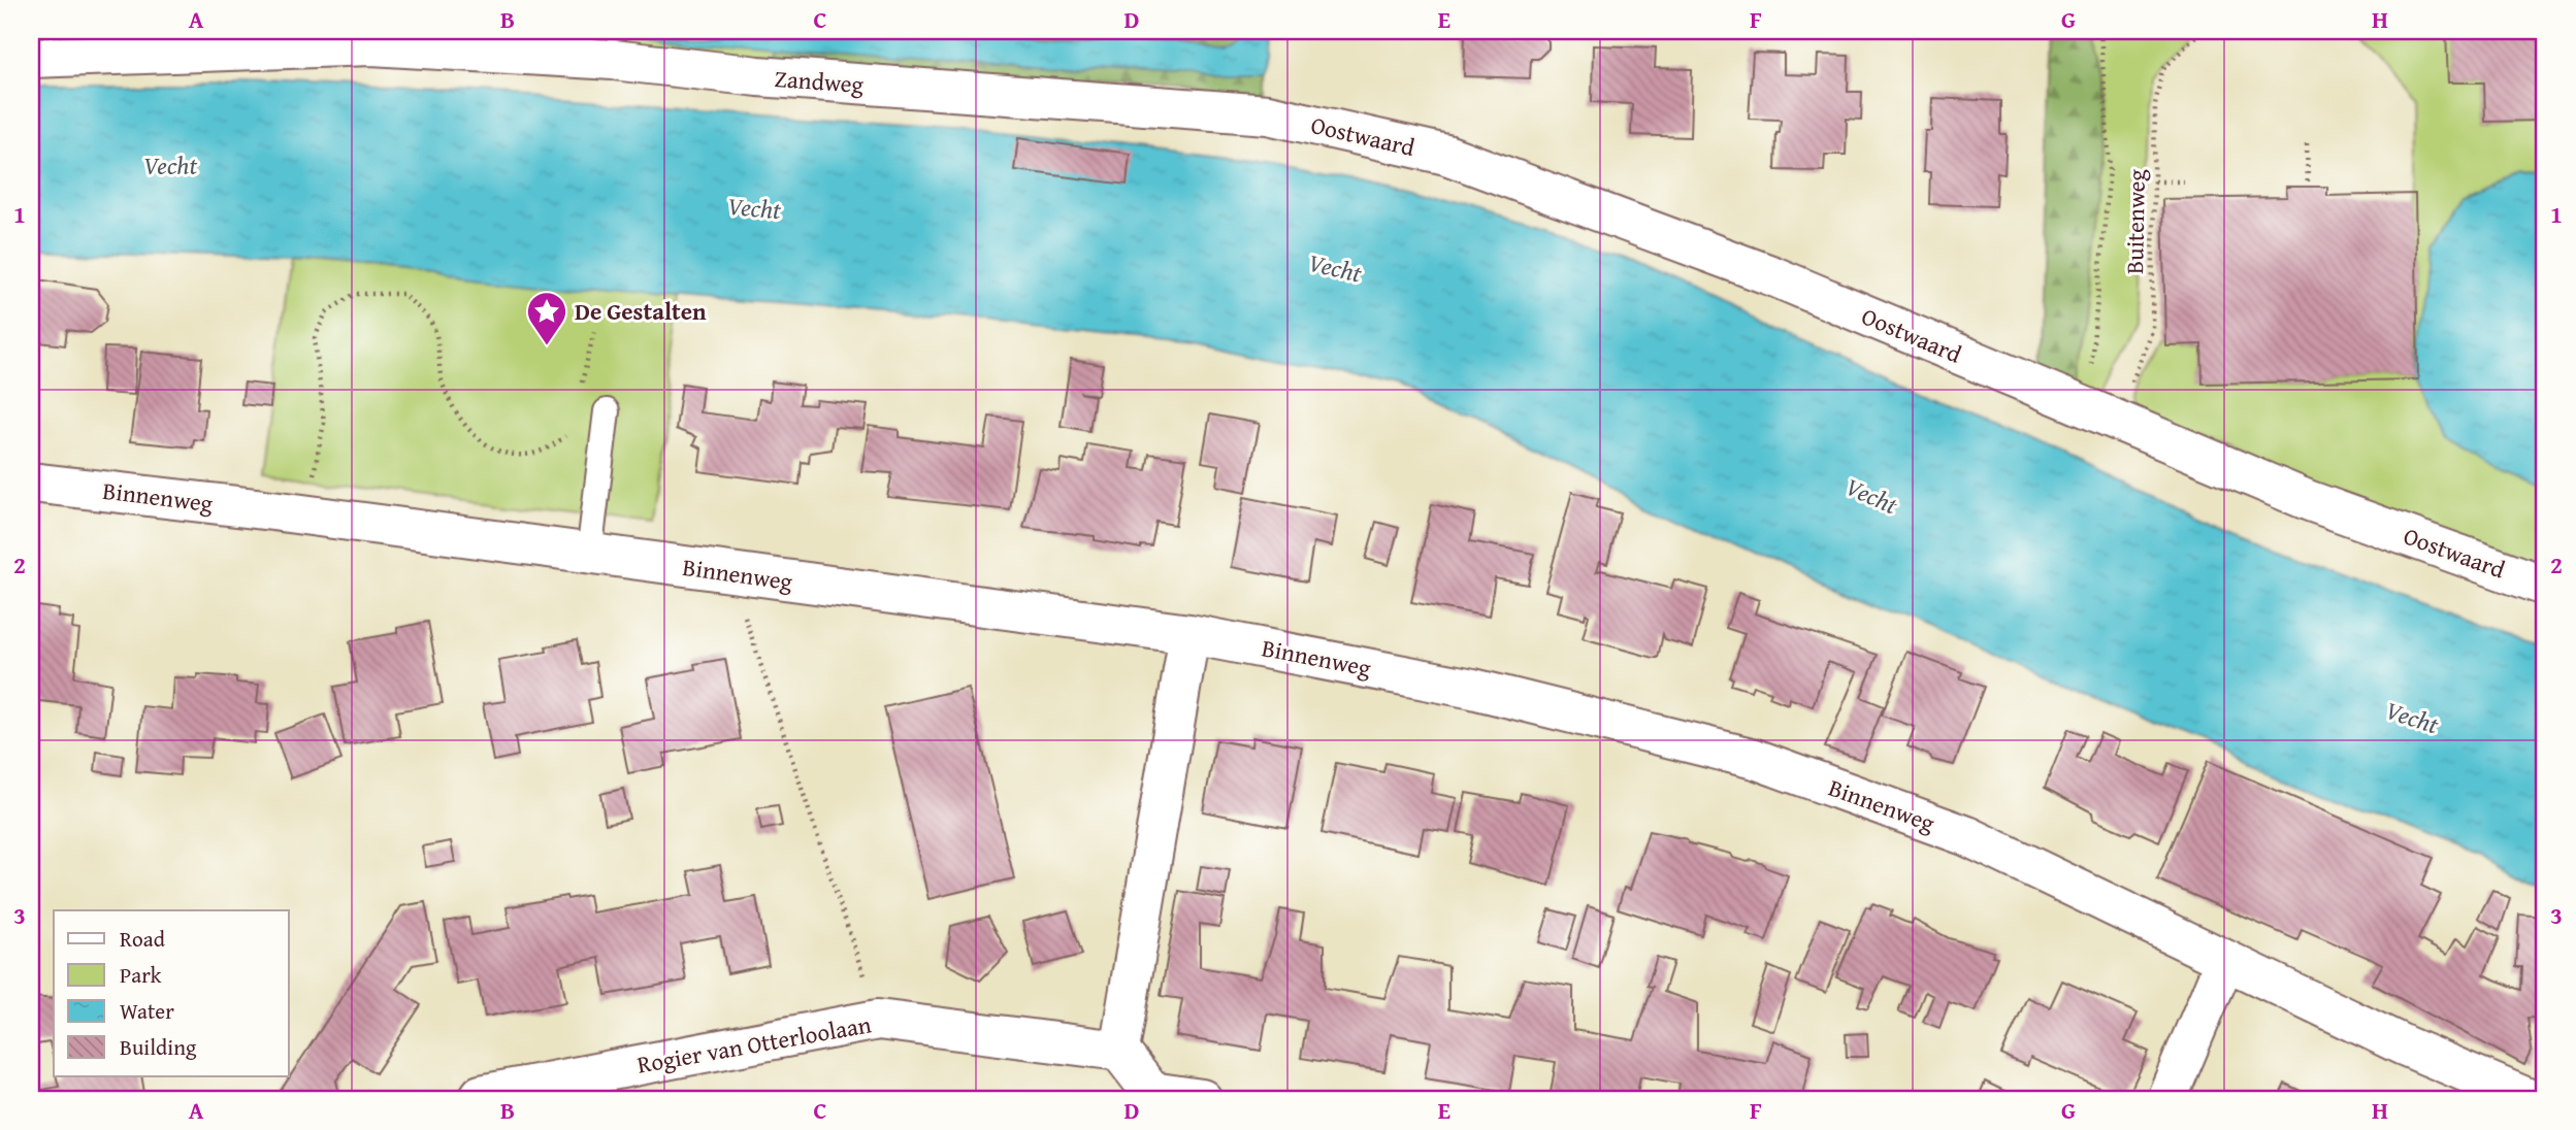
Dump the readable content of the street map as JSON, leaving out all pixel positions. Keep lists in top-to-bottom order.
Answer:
{
  "streets": {
    "street": [
      "Zandweg",
      "Oostwaard",
      "Binnenweg",
      "Rogier van Otterloolaan"
    ],
    "path": ["Buitenweg"]
  },
  "crossings": [
    ["Zandweg", "Oostwaard"],
    ["Oostwaard", "Buitenweg"]
  ],
  "water": ["Vecht"],
  "places": {
    "place": ["De Gestalten"]
  },
  "legend": [
    "Road",
    "Park",
    "Water",
    "Building"
  ],
  "grid": {
    "columns": [
      "A",
      "B",
      "C",
      "D",
      "E",
      "F",
      "G",
      "H"
    ],
    "rows": ["1", "2", "3"]
  }
}
